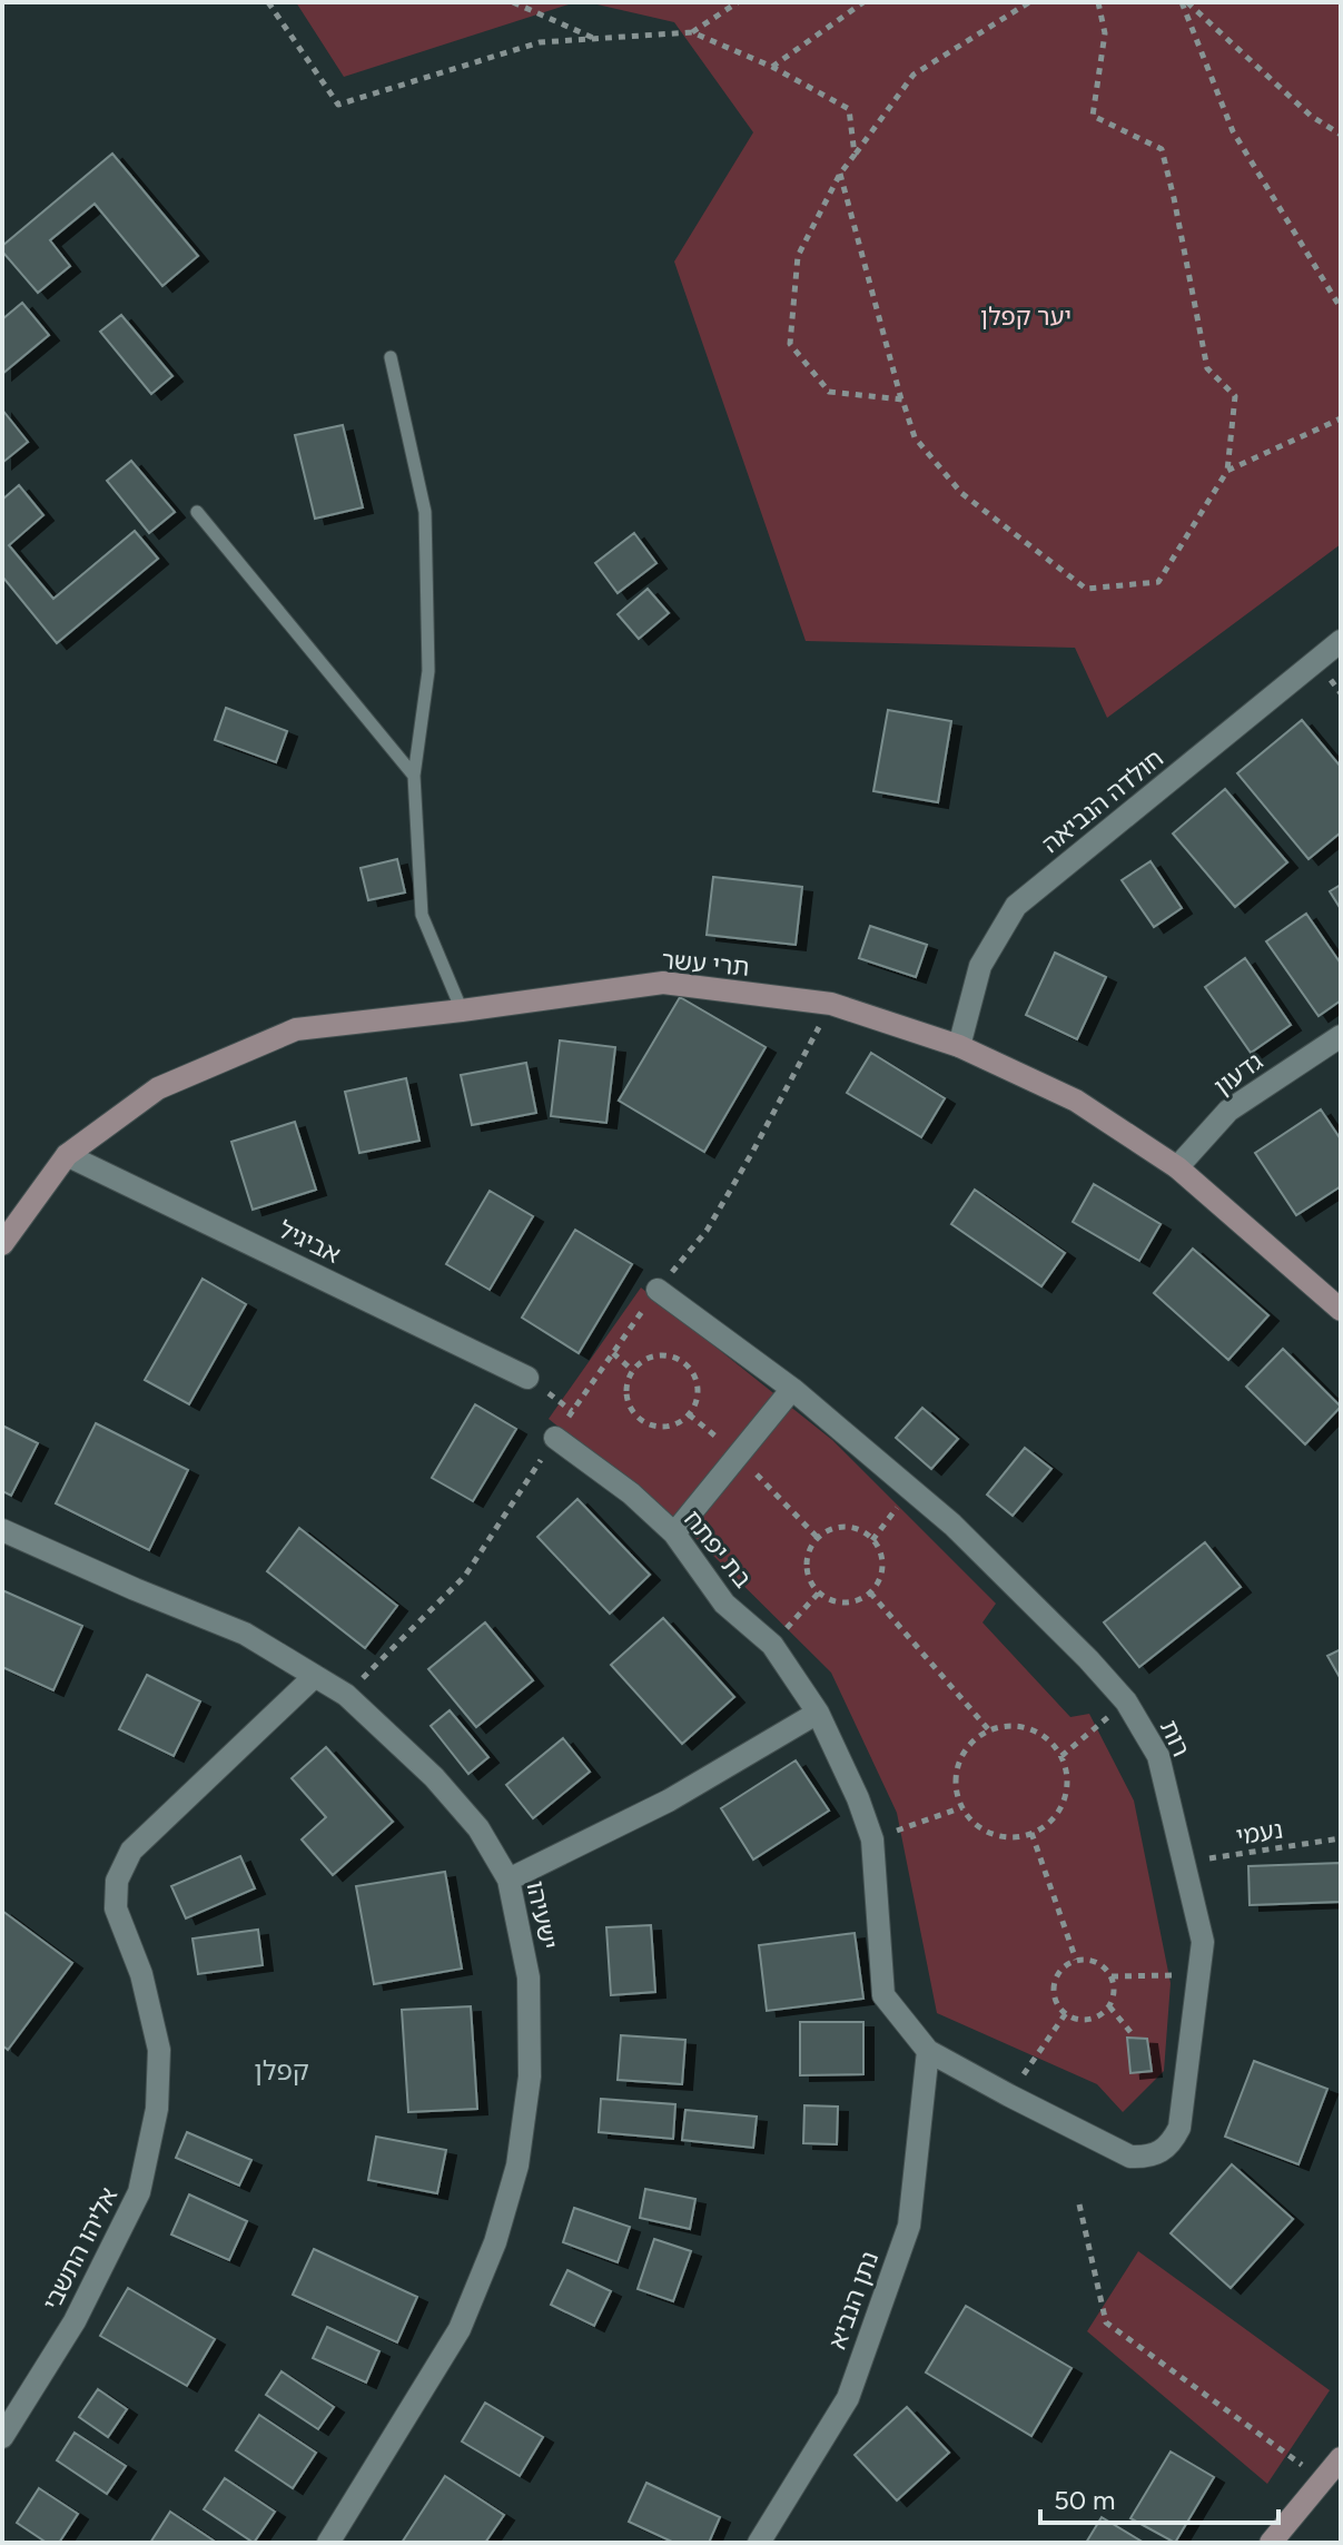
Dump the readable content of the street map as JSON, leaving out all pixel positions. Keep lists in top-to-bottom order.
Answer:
{
  "streets": {
    "street": [
      "חולדה הנביאה",
      "תרי עשר",
      "גדעון",
      "אביגיל",
      "בת יפתח",
      "רות",
      "ישעיהו",
      "אליהו התשבי",
      "נתן הנביא"
    ],
    "path": ["נעמי"]
  },
  "crossings": [
    ["חולדה הנביאה", "תרי עשר"],
    ["תרי עשר", "גדעון"],
    ["תרי עשר", "אביגיל"],
    ["בת יפתח", "רות"],
    ["בת יפתח", "נתן הנביא"],
    ["רות", "נעמי"],
    ["רות", "נתן הנביא"],
    ["ישעיהו", "אליהו התשבי"]
  ],
  "districts": ["קפלן"],
  "parks": ["יער קפלן"],
  "scale_bar": "50 m"
}
